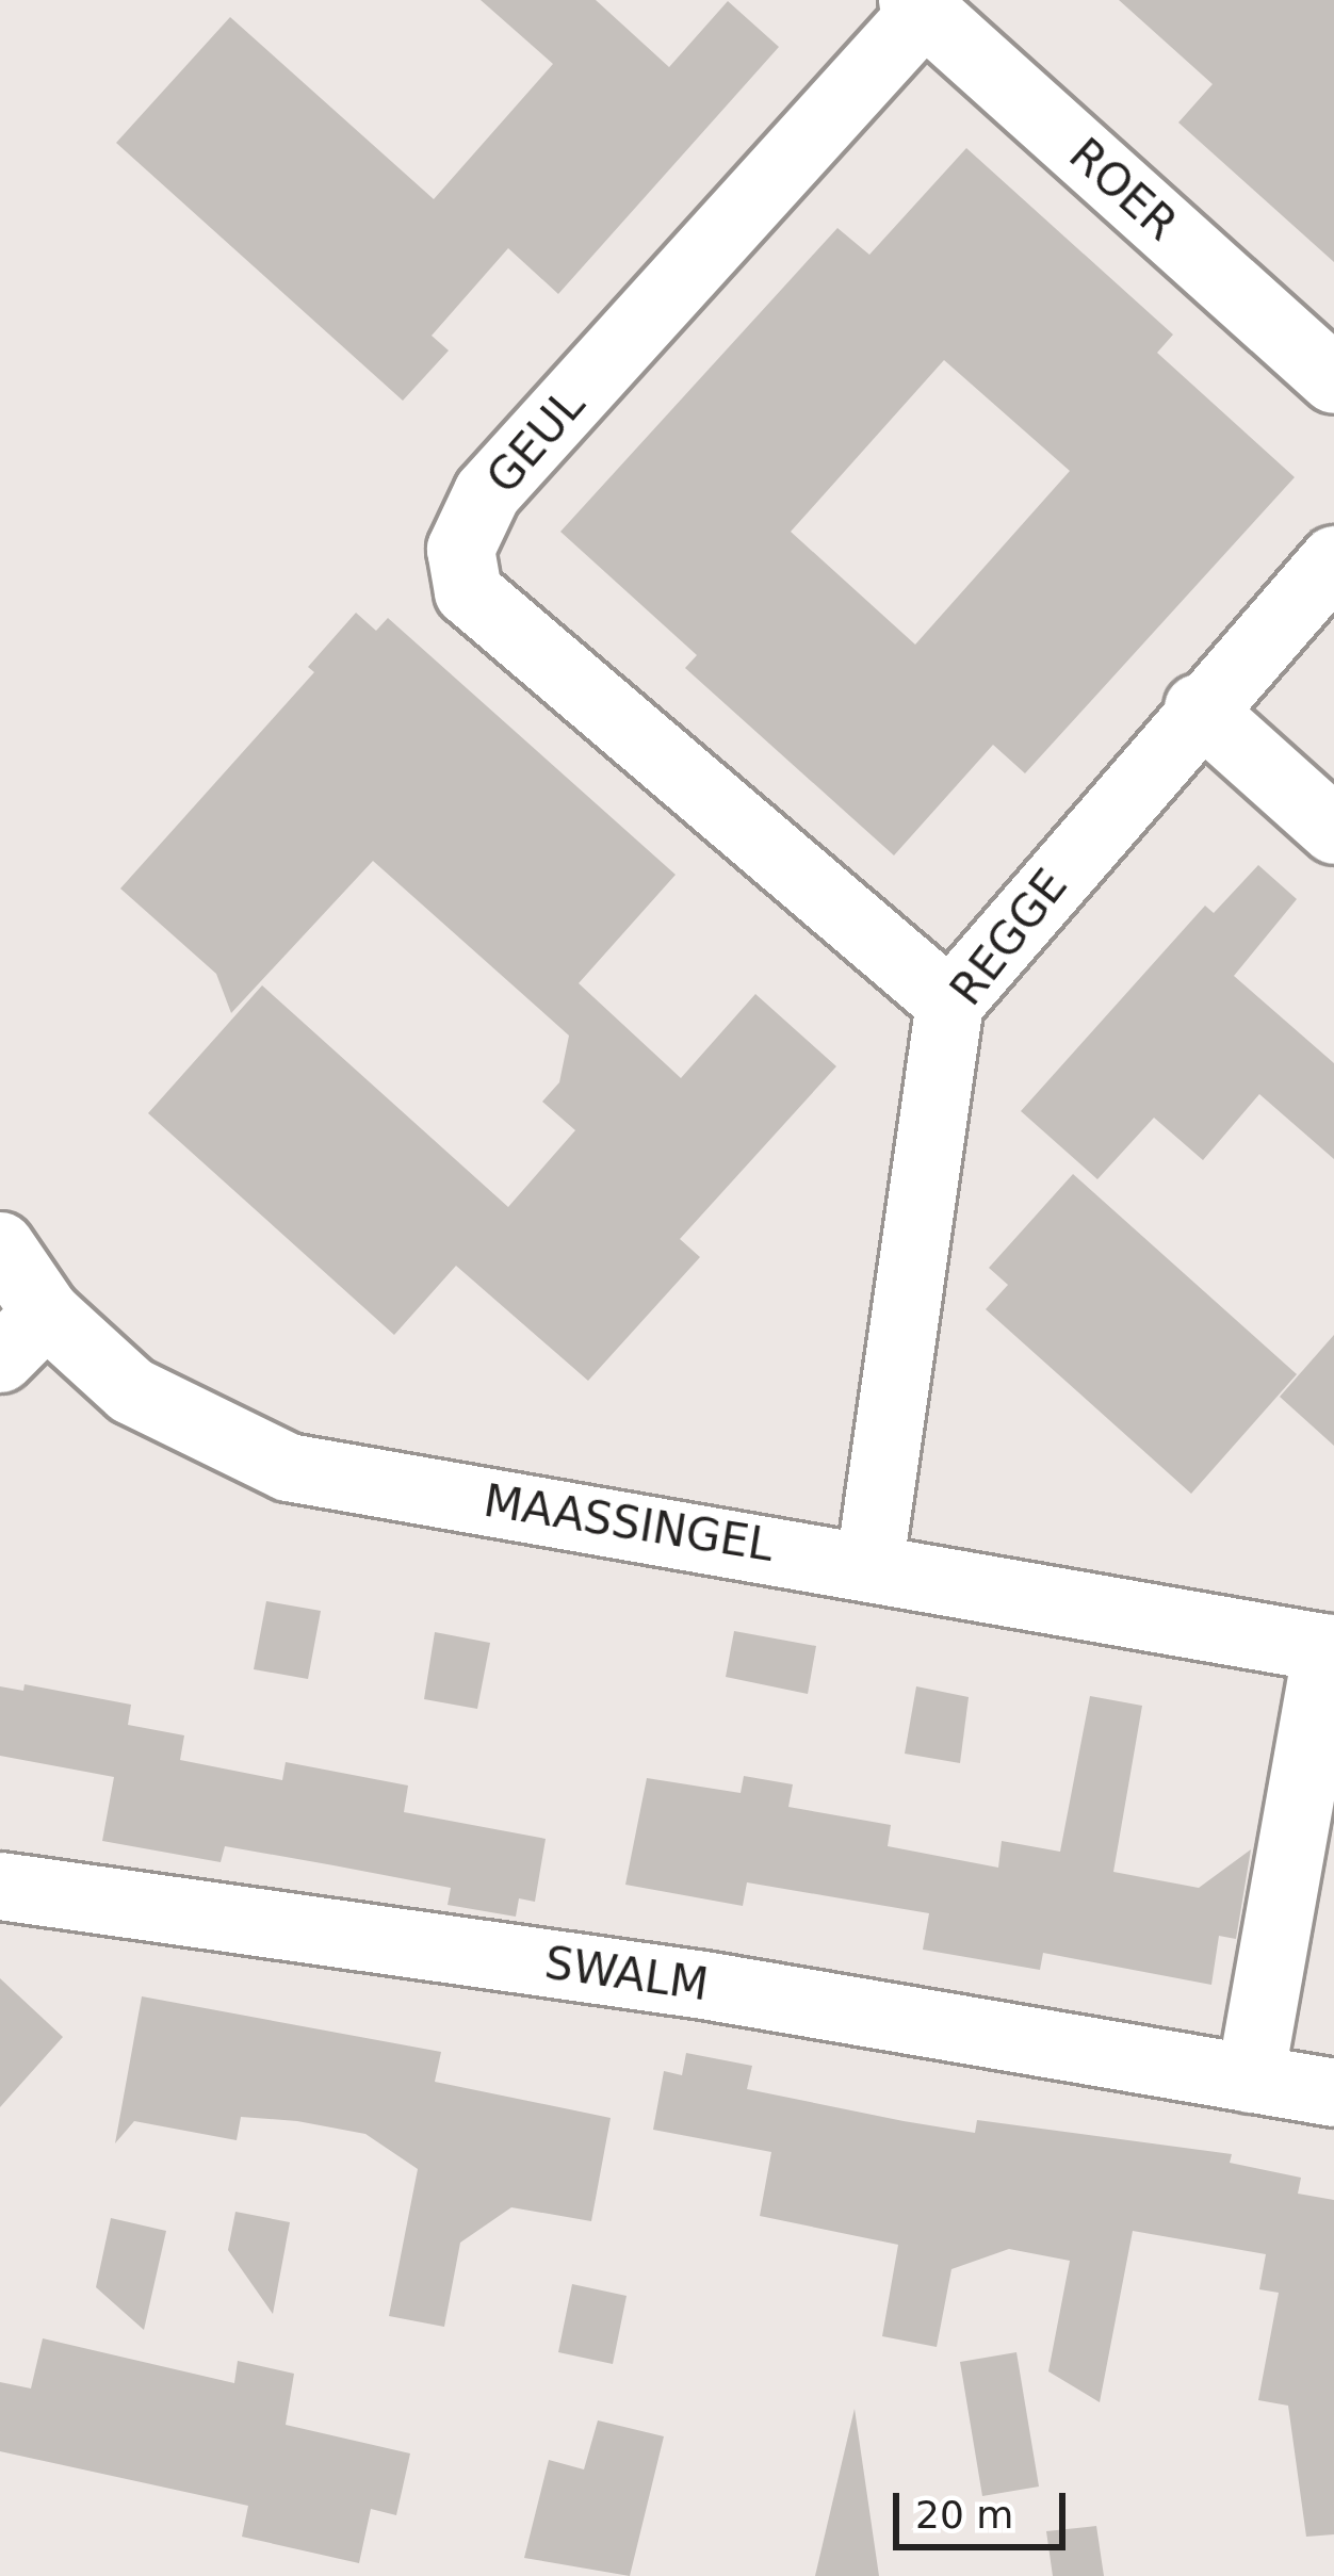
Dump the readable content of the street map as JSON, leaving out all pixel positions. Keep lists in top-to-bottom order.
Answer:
{
  "streets": {
    "street": [
      "ROER",
      "GEUL",
      "REGGE",
      "MAASSINGEL",
      "SWALM"
    ]
  },
  "crossings": [
    ["ROER", "GEUL"],
    ["GEUL", "REGGE"],
    ["REGGE", "MAASSINGEL"]
  ],
  "scale_bar": "20 m"
}
